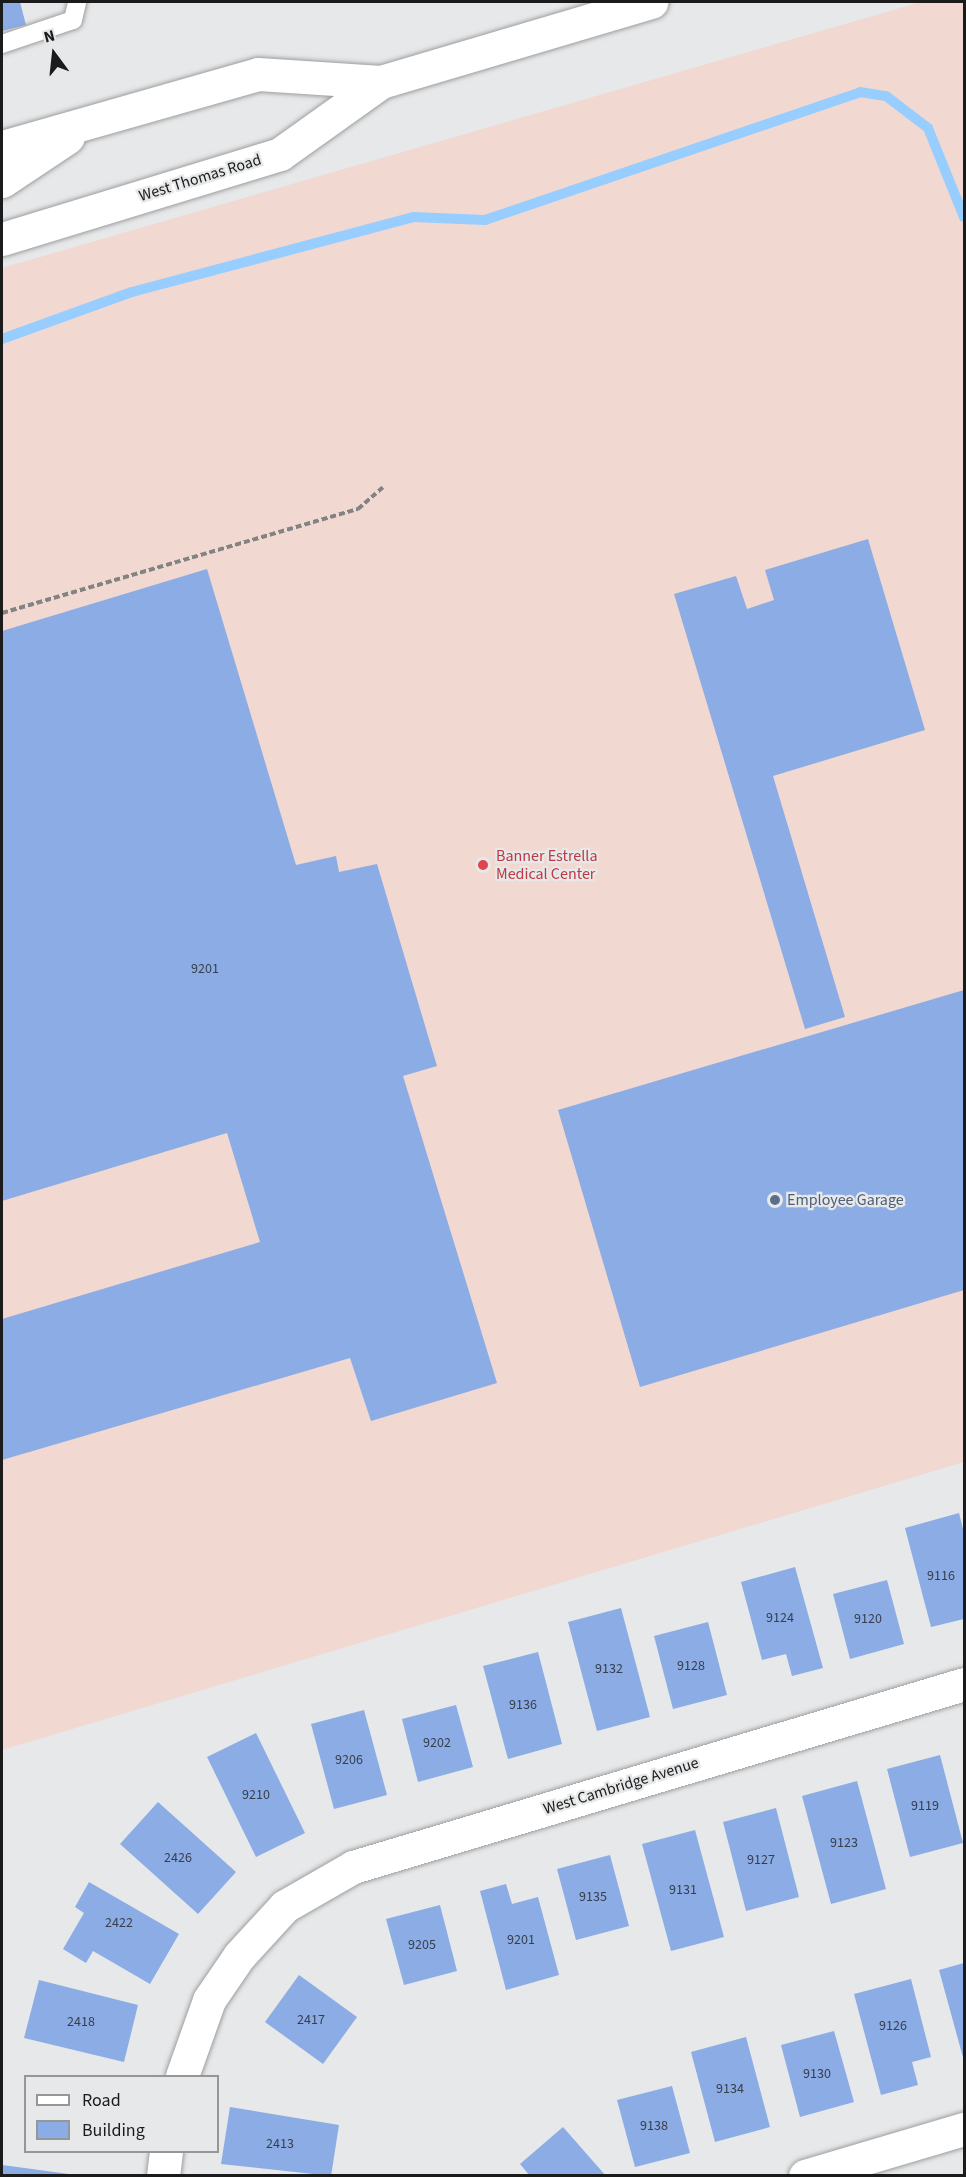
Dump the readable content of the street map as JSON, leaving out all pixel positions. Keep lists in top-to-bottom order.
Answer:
{
  "streets": {
    "main road": ["West Thomas Road", "West Cambridge Avenue"]
  },
  "places": ["Banner Estrella Medical Center", "Employee Garage"],
  "house_numbers": [
    "9201",
    "9116",
    "9124",
    "9120",
    "9128",
    "9132",
    "9136",
    "9202",
    "9206",
    "9210",
    "9119",
    "9123",
    "2426",
    "9127",
    "9131",
    "9135",
    "2422",
    "9201",
    "9205",
    "2417",
    "2418",
    "9126",
    "9130",
    "9134",
    "9138",
    "2413"
  ],
  "legend": ["Road", "Building"],
  "north": "top"
}
